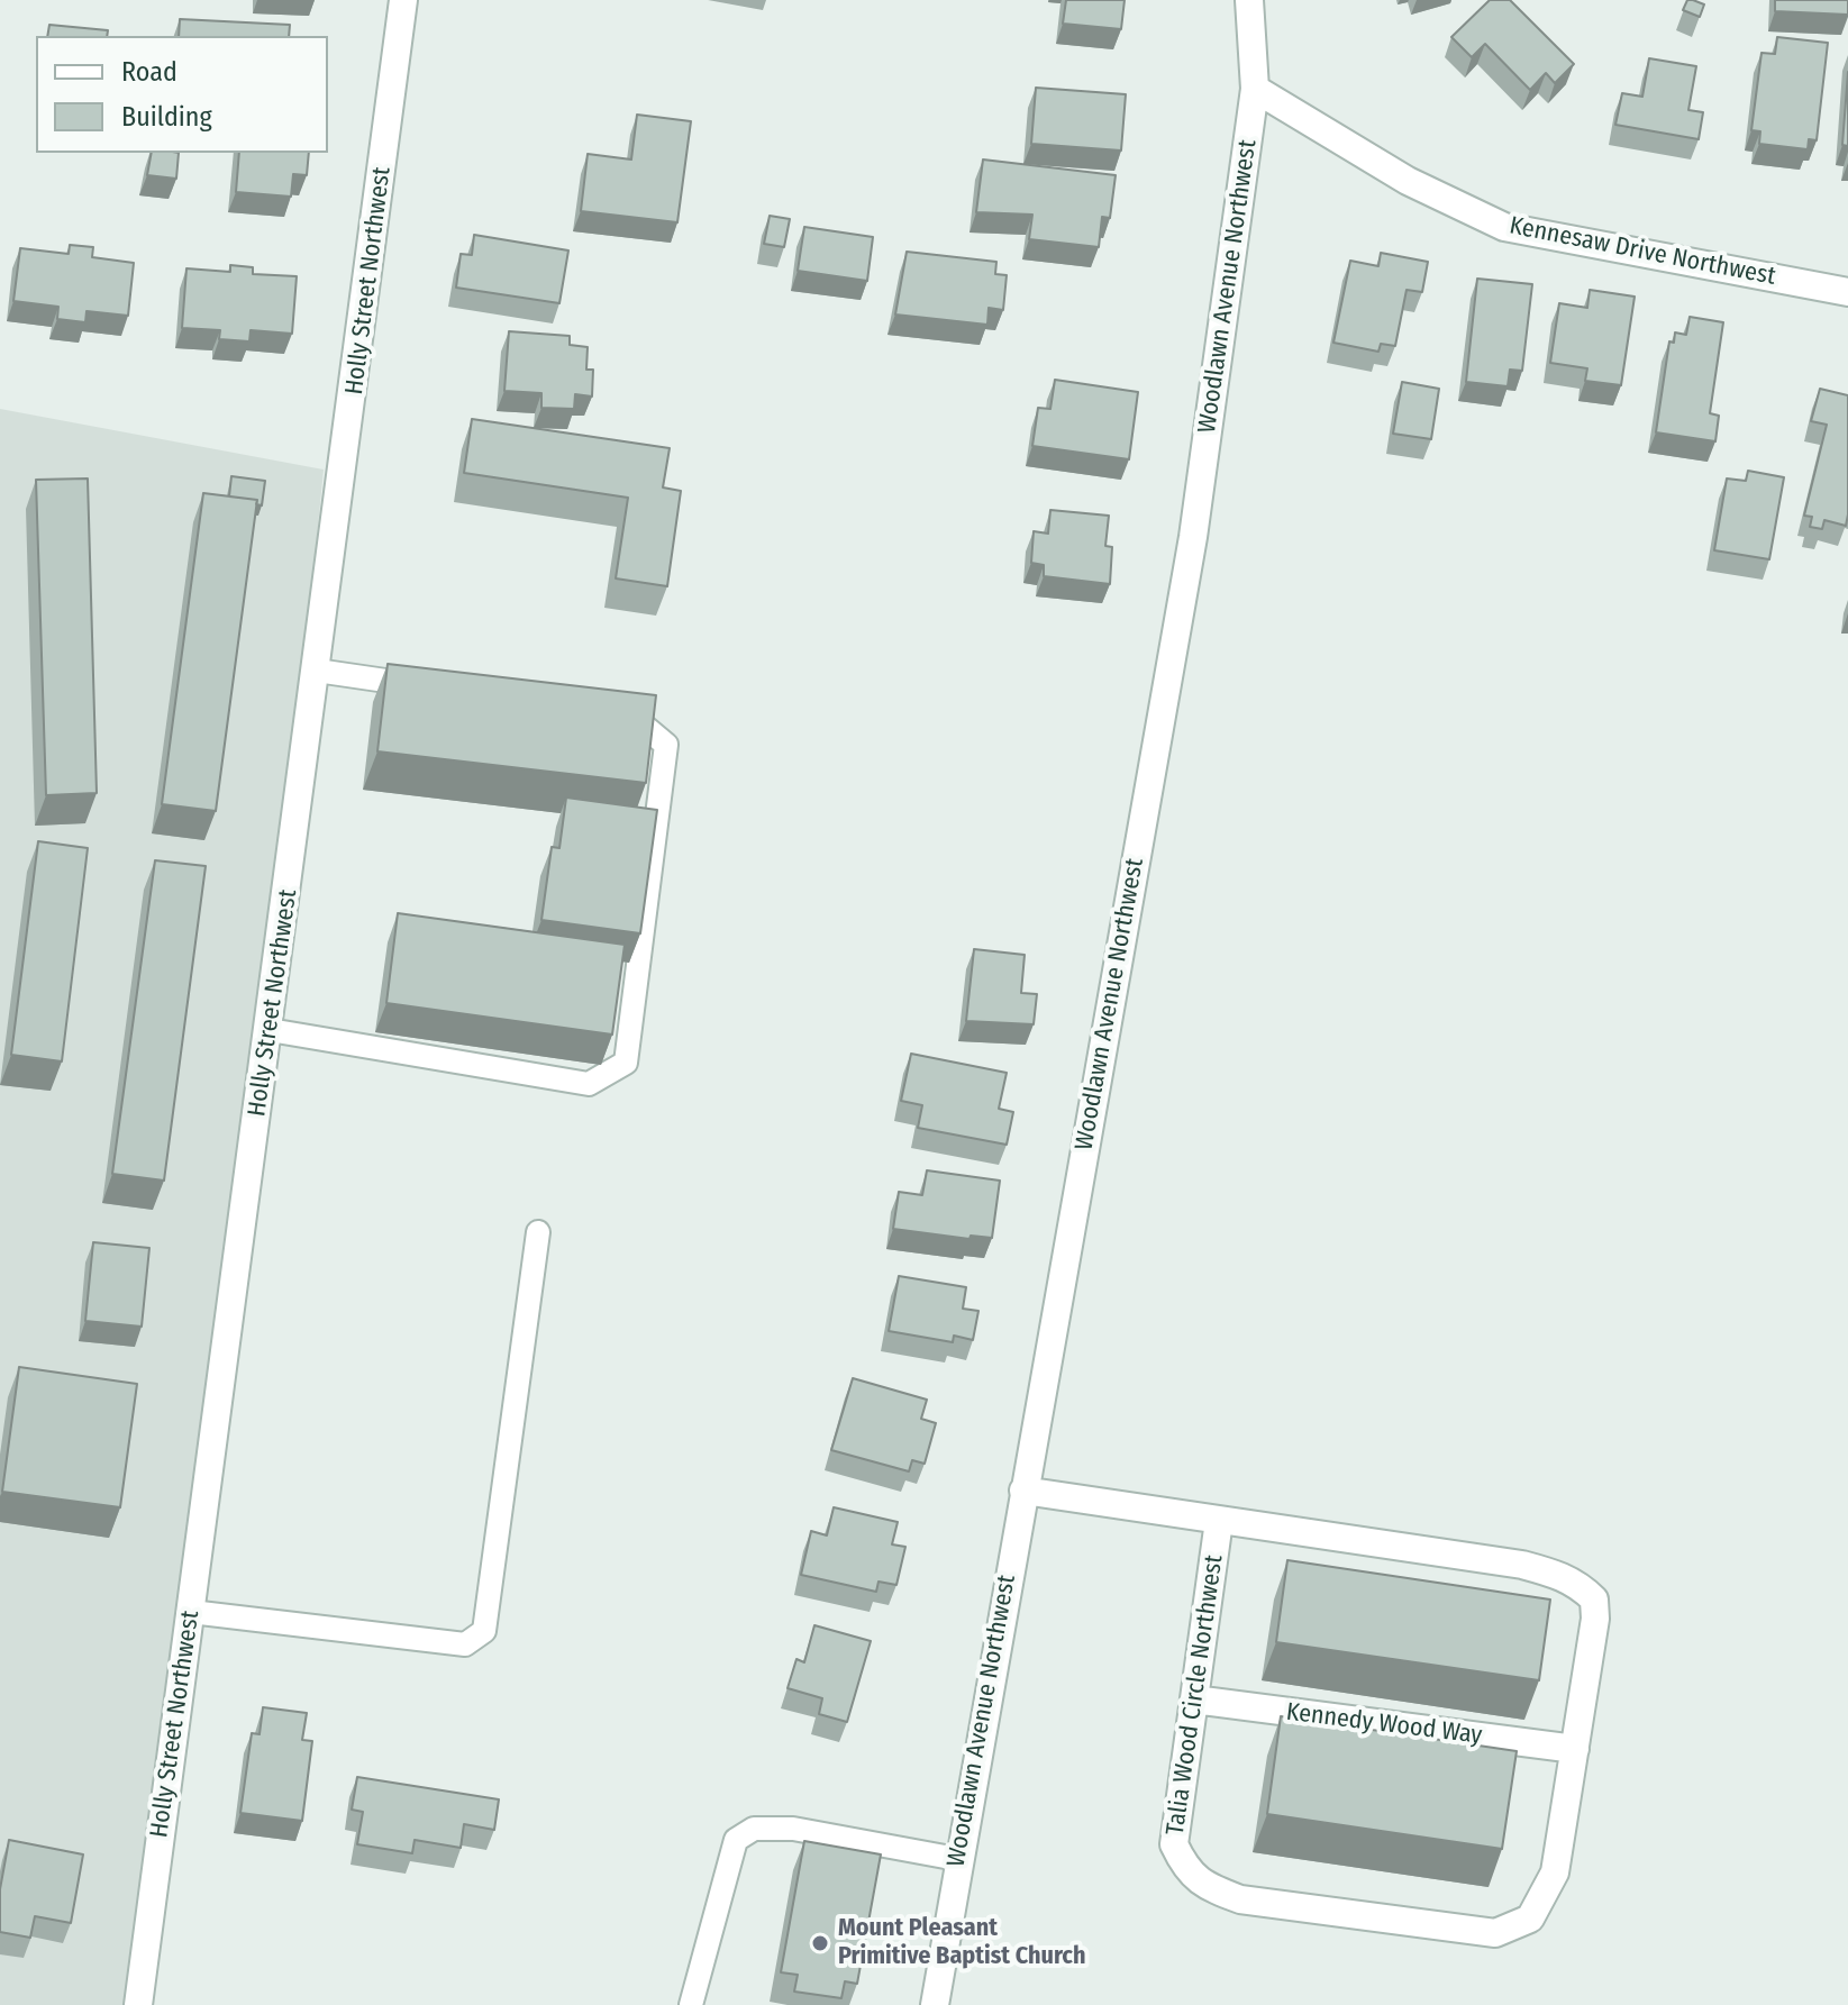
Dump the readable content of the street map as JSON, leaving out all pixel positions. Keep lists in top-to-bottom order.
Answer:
{
  "streets": {
    "street": [
      "Kennesaw Drive Northwest",
      "Holly Street Northwest",
      "Woodlawn Avenue Northwest",
      "Talia Wood Circle Northwest",
      "Kennedy Wood Way"
    ]
  },
  "crossings": [
    ["Kennesaw Drive Northwest", "Woodlawn Avenue Northwest"],
    ["Woodlawn Avenue Northwest", "Talia Wood Circle Northwest"],
    ["Talia Wood Circle Northwest", "Kennedy Wood Way"]
  ],
  "places": ["Mount Pleasant Primitive Baptist Church"],
  "legend": ["Road", "Building"]
}
